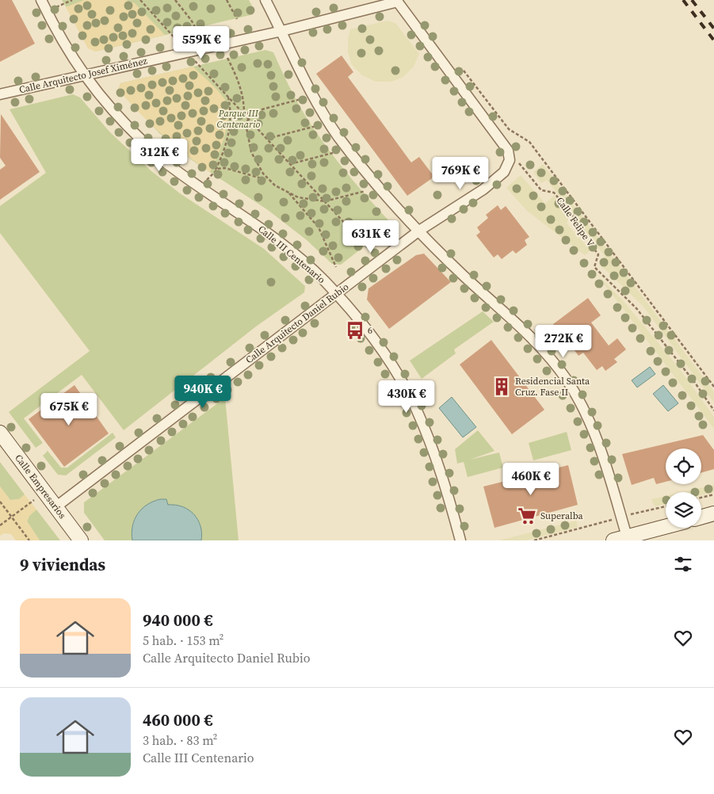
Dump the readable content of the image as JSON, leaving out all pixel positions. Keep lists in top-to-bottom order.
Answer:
{
  "streets": {
    "main road": ["Calle Empresarios"],
    "street": ["Calle Arquitecto Josef Ximénez", "Calle III Centenario", "Calle Arquitecto Daniel Rubio"],
    "path": ["Calle Felipe V"]
  },
  "crossings": [
    ["Calle Arquitecto Josef Ximénez", "Calle III Centenario"],
    ["Calle Felipe V", "Calle Arquitecto Daniel Rubio"],
    ["Calle III Centenario", "Calle Arquitecto Daniel Rubio"],
    ["Calle Arquitecto Daniel Rubio", "Calle Empresarios"]
  ],
  "parks": ["Parque III Centenario"],
  "places": {
    "bus stop": ["6"],
    "building": ["Residencial Santa Cruz. Fase II"],
    "supermarket": ["Superalba"]
  },
  "page": {
    "price": [
      "559K €",
      "312K €",
      "769K €",
      "631K €",
      "272K €",
      "940K €",
      "430K €",
      "675K €",
      "460K €"
    ],
    "heading": "9 viviendas",
    "list": [
      {
        "name": "940 000 €",
        "note": "5 hab. · 153 m² · Calle Arquitecto Daniel Rubio"
      },
      {
        "name": "460 000 €",
        "note": "3 hab. · 83 m² · Calle III Centenario"
      }
    ]
  }
}
